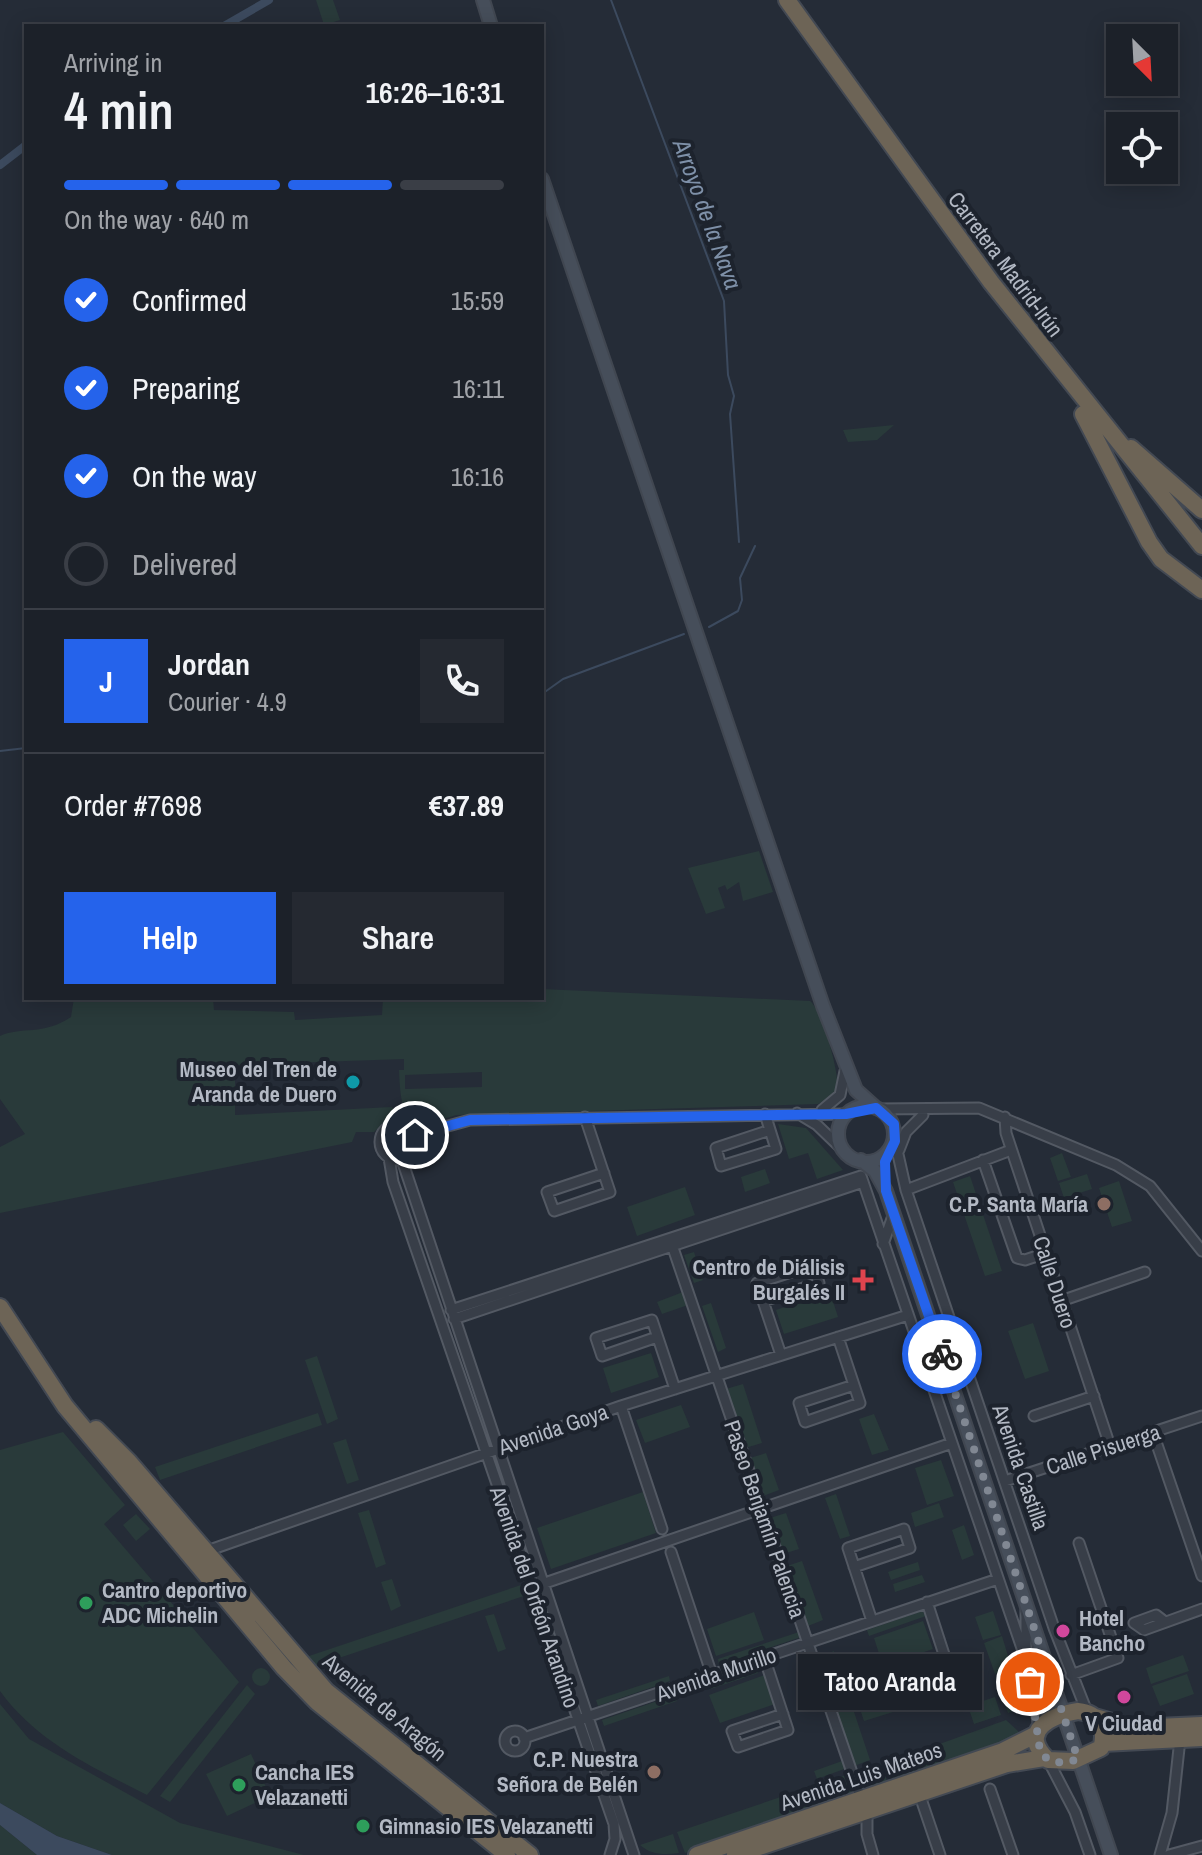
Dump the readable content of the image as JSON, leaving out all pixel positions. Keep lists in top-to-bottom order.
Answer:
{
  "streets": {
    "highway": ["Carretera Madrid-Irún", "Avenida de Aragón", "Avenida Luis Mateos"],
    "street": [
      "Calle Duero",
      "Avenida Goya",
      "Calle Pisuerga",
      "Avenida Castilla",
      "Paseo Benjamín Palencia",
      "Avenida del Orfeón Arandino",
      "Avenida Murillo"
    ]
  },
  "crossings": [
    ["Calle Duero", "Calle Pisuerga"],
    ["Avenida Goya", "Avenida Castilla"],
    ["Avenida Goya", "Paseo Benjamín Palencia"],
    ["Avenida Goya", "Avenida del Orfeón Arandino"],
    ["Avenida Goya", "Avenida de Aragón"],
    ["Calle Pisuerga", "Avenida Castilla"],
    ["Avenida Castilla", "Paseo Benjamín Palencia"],
    ["Avenida Castilla", "Avenida Murillo"],
    ["Avenida Castilla", "Avenida Luis Mateos"],
    ["Paseo Benjamín Palencia", "Avenida Murillo"],
    ["Avenida del Orfeón Arandino", "Avenida Murillo"]
  ],
  "water": ["Arroyo de la Nava"],
  "places": {
    "other": [
      "Museo del Tren de Aranda de Duero",
      "C.P. Santa María",
      "Cantro deportivo ADC Michelin",
      "Hotel Bancho",
      "Tatoo Aranda",
      "V Ciudad",
      "C.P. Nuestra Señora de Belén",
      "Cancha IES Velazanetti",
      "Gimnasio IES Velazanetti"
    ],
    "health": ["Centro de Diálisis Burgalés II"]
  },
  "north": "bottom right",
  "page": {
    "heading": ["4 min", "Arriving in", "16:26–16:31"],
    "panel": [
      "Jordan",
      "Courier · 4.9",
      "Order #7698",
      "€37.89"
    ],
    "bar": "On the way · 640 m",
    "list": [
      ["Confirmed", "15:59"],
      ["Preparing", "16:11"],
      ["On the way", "16:16"],
      "Delivered"
    ],
    "round": "J",
    "buttons": ["Help", "Share"],
    "bubble": "Tatoo Aranda"
  }
}
